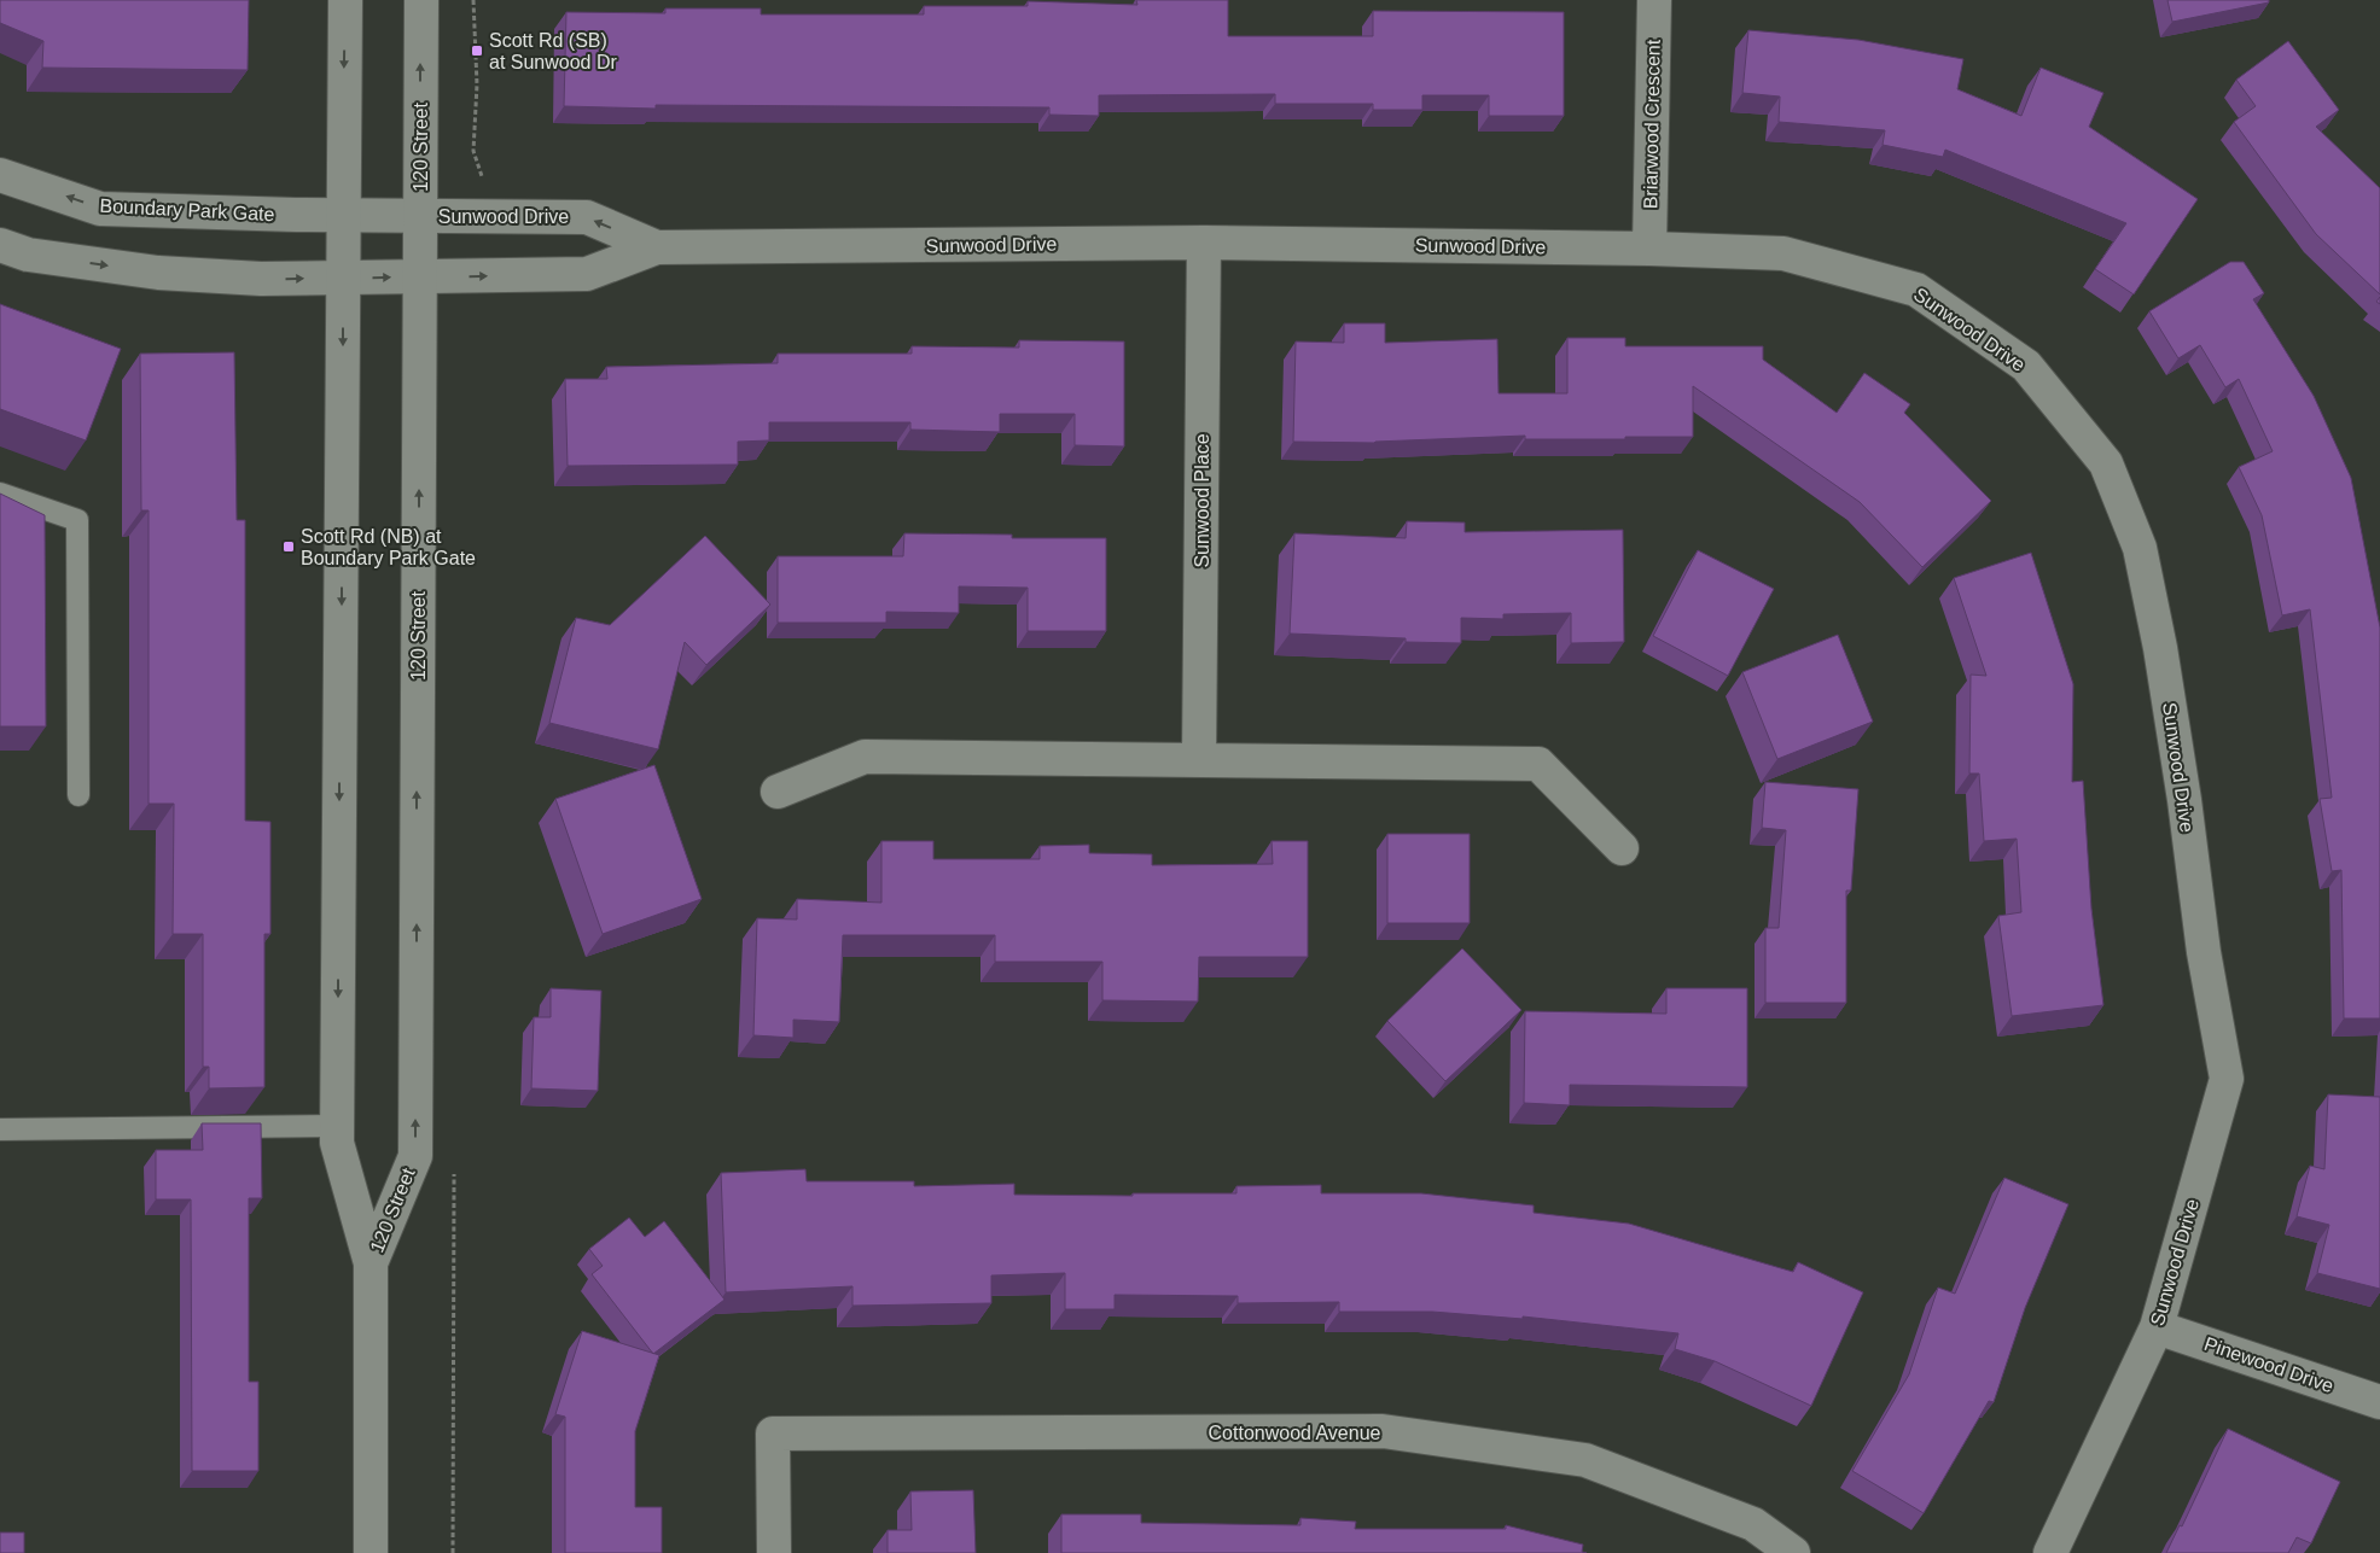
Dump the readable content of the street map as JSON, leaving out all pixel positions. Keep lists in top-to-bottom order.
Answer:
{
  "streets": {
    "street": [
      "Briarwood Crescent",
      "120 Street",
      "Boundary Park Gate",
      "Sunwood Drive",
      "Sunwood Place",
      "Pinewood Drive",
      "Cottonwood Avenue"
    ]
  },
  "crossings": [
    ["Briarwood Crescent", "Sunwood Drive"],
    ["120 Street", "Boundary Park Gate"],
    ["120 Street", "Sunwood Drive"],
    ["Boundary Park Gate", "Sunwood Drive"],
    ["Sunwood Drive", "Sunwood Place"],
    ["Sunwood Drive", "Pinewood Drive"]
  ],
  "places": {
    "transit": ["Scott Rd (SB) at Sunwood Dr", "Scott Rd (NB) at Boundary Park Gate"]
  }
}
